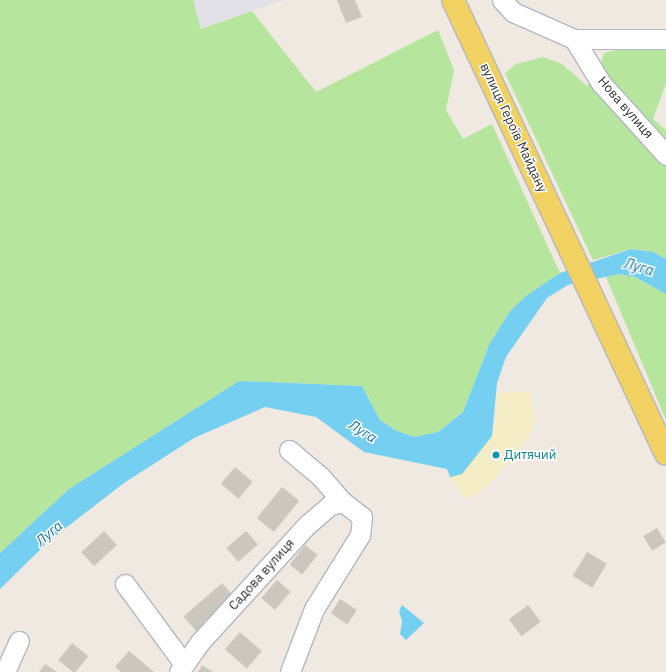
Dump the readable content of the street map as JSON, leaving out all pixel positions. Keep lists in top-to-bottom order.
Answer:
{
  "streets": {
    "main road": ["вулиця Героїв Майдану"],
    "street": ["Нова вулиця", "Садова вулиця"]
  },
  "water": ["Луга"],
  "places": ["Дитячий"]
}
